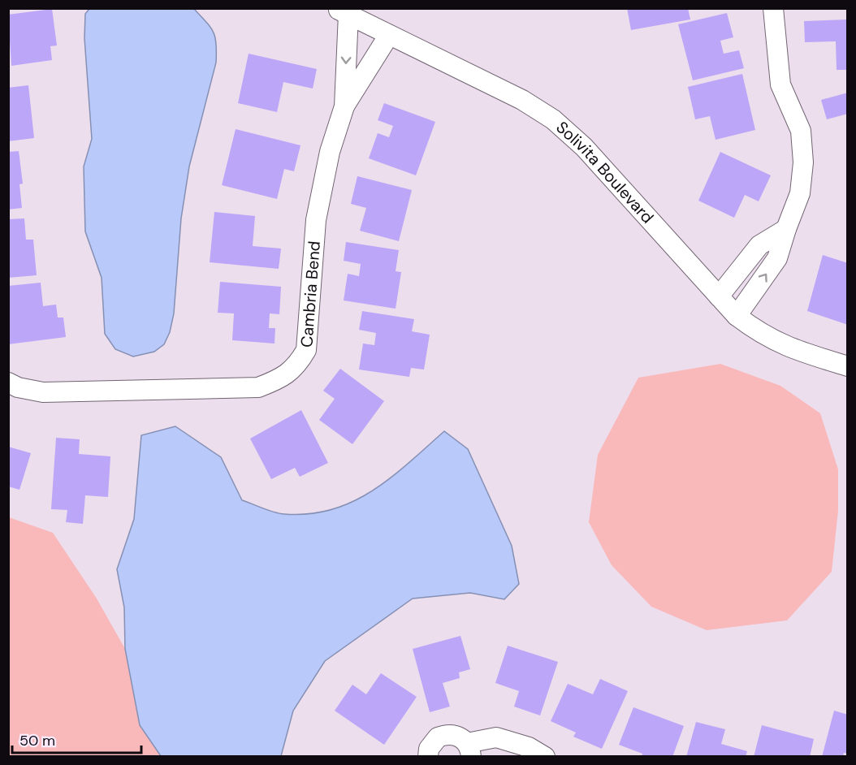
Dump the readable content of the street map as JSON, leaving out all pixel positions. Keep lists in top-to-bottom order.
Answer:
{
  "streets": {
    "street": ["Solivita Boulevard", "Cambria Bend"]
  },
  "crossings": [
    ["Solivita Boulevard", "Cambria Bend"]
  ],
  "scale_bar": "50 m"
}
